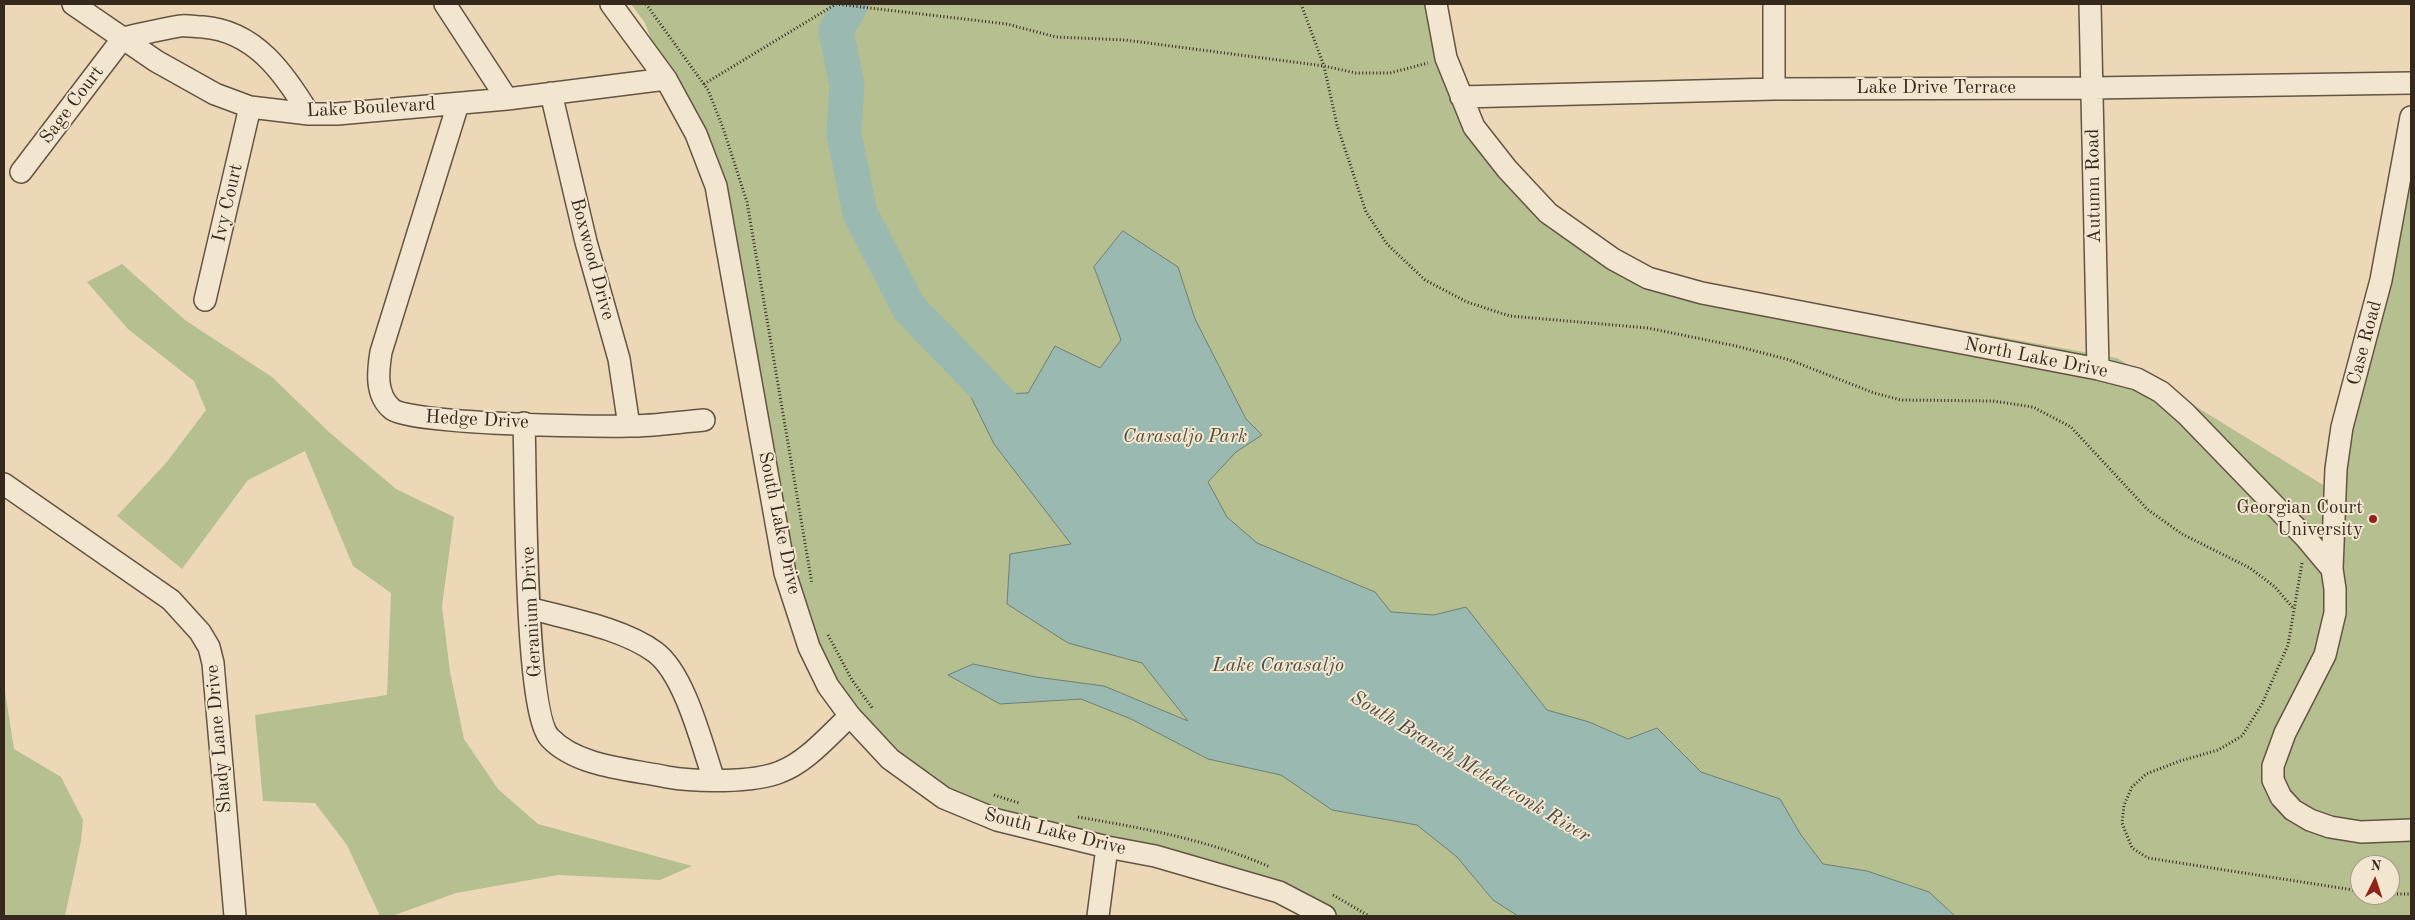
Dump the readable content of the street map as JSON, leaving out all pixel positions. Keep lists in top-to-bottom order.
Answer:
{
  "streets": {
    "street": [
      "Lake Drive Terrace",
      "Sage Court",
      "Lake Boulevard",
      "Autumn Road",
      "Ivy Court",
      "Boxwood Drive",
      "Case Road",
      "North Lake Drive",
      "Hedge Drive",
      "South Lake Drive",
      "Geranium Drive",
      "Shady Lane Drive"
    ]
  },
  "crossings": [
    ["Lake Drive Terrace", "Autumn Road"],
    ["Lake Drive Terrace", "North Lake Drive"],
    ["Sage Court", "Lake Boulevard"],
    ["Lake Boulevard", "Ivy Court"],
    ["Lake Boulevard", "Boxwood Drive"],
    ["Lake Boulevard", "Hedge Drive"],
    ["Lake Boulevard", "South Lake Drive"],
    ["Autumn Road", "North Lake Drive"],
    ["Boxwood Drive", "Hedge Drive"],
    ["Case Road", "North Lake Drive"],
    ["Hedge Drive", "Geranium Drive"],
    ["South Lake Drive", "Geranium Drive"]
  ],
  "water": ["Lake Carasaljo", "South Branch Metedeconk River"],
  "parks": ["Carasaljo Park"],
  "places": ["Georgian Court University"],
  "north": "top"
}
